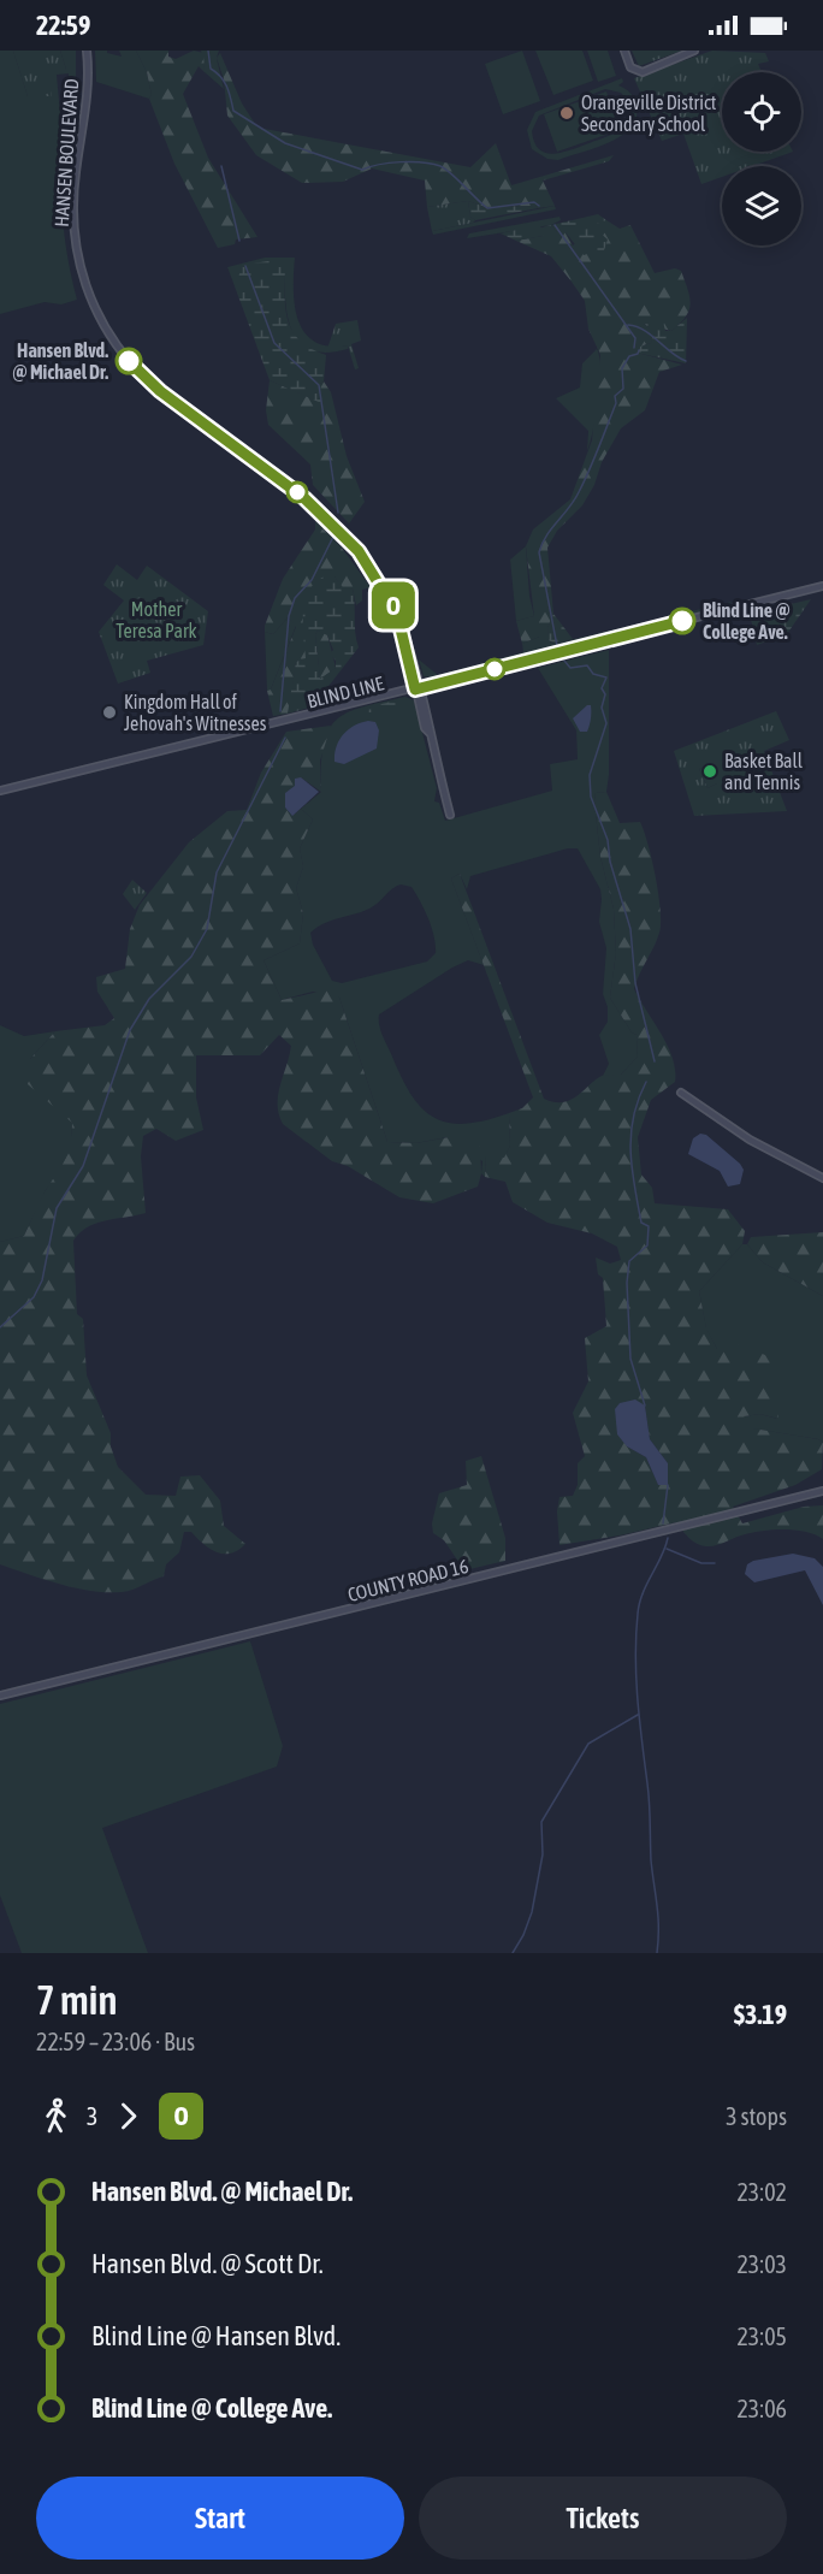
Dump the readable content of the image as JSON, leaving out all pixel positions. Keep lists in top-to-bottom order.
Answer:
{
  "streets": {
    "street": ["HANSEN BOULEVARD", "BLIND LINE", "COUNTY ROAD 16"]
  },
  "crossings": [
    ["HANSEN BOULEVARD", "BLIND LINE"]
  ],
  "parks": ["Mother Teresa Park"],
  "places": [
    "Orangeville District Secondary School",
    "Hansen Blvd. @ Michael Dr.",
    "Blind Line @ College Ave.",
    "Kingdom Hall of Jehovah's Witnesses",
    "Basket Ball and Tennis"
  ],
  "lines": ["bus line O"],
  "page": {
    "status": "22:59",
    "on_map": "O",
    "heading": ["7 min", "22:59 – 23:06 · Bus", "$3.19"],
    "legs": ["3", "O", "3 stops"],
    "list": [
      {
        "name": "Hansen Blvd. @ Michael Dr.",
        "value": "23:02"
      },
      {
        "name": "Hansen Blvd. @ Scott Dr.",
        "value": "23:03"
      },
      {
        "name": "Blind Line @ Hansen Blvd.",
        "value": "23:05"
      },
      {
        "name": "Blind Line @ College Ave.",
        "value": "23:06"
      }
    ],
    "buttons": ["Start", "Tickets"]
  }
}
